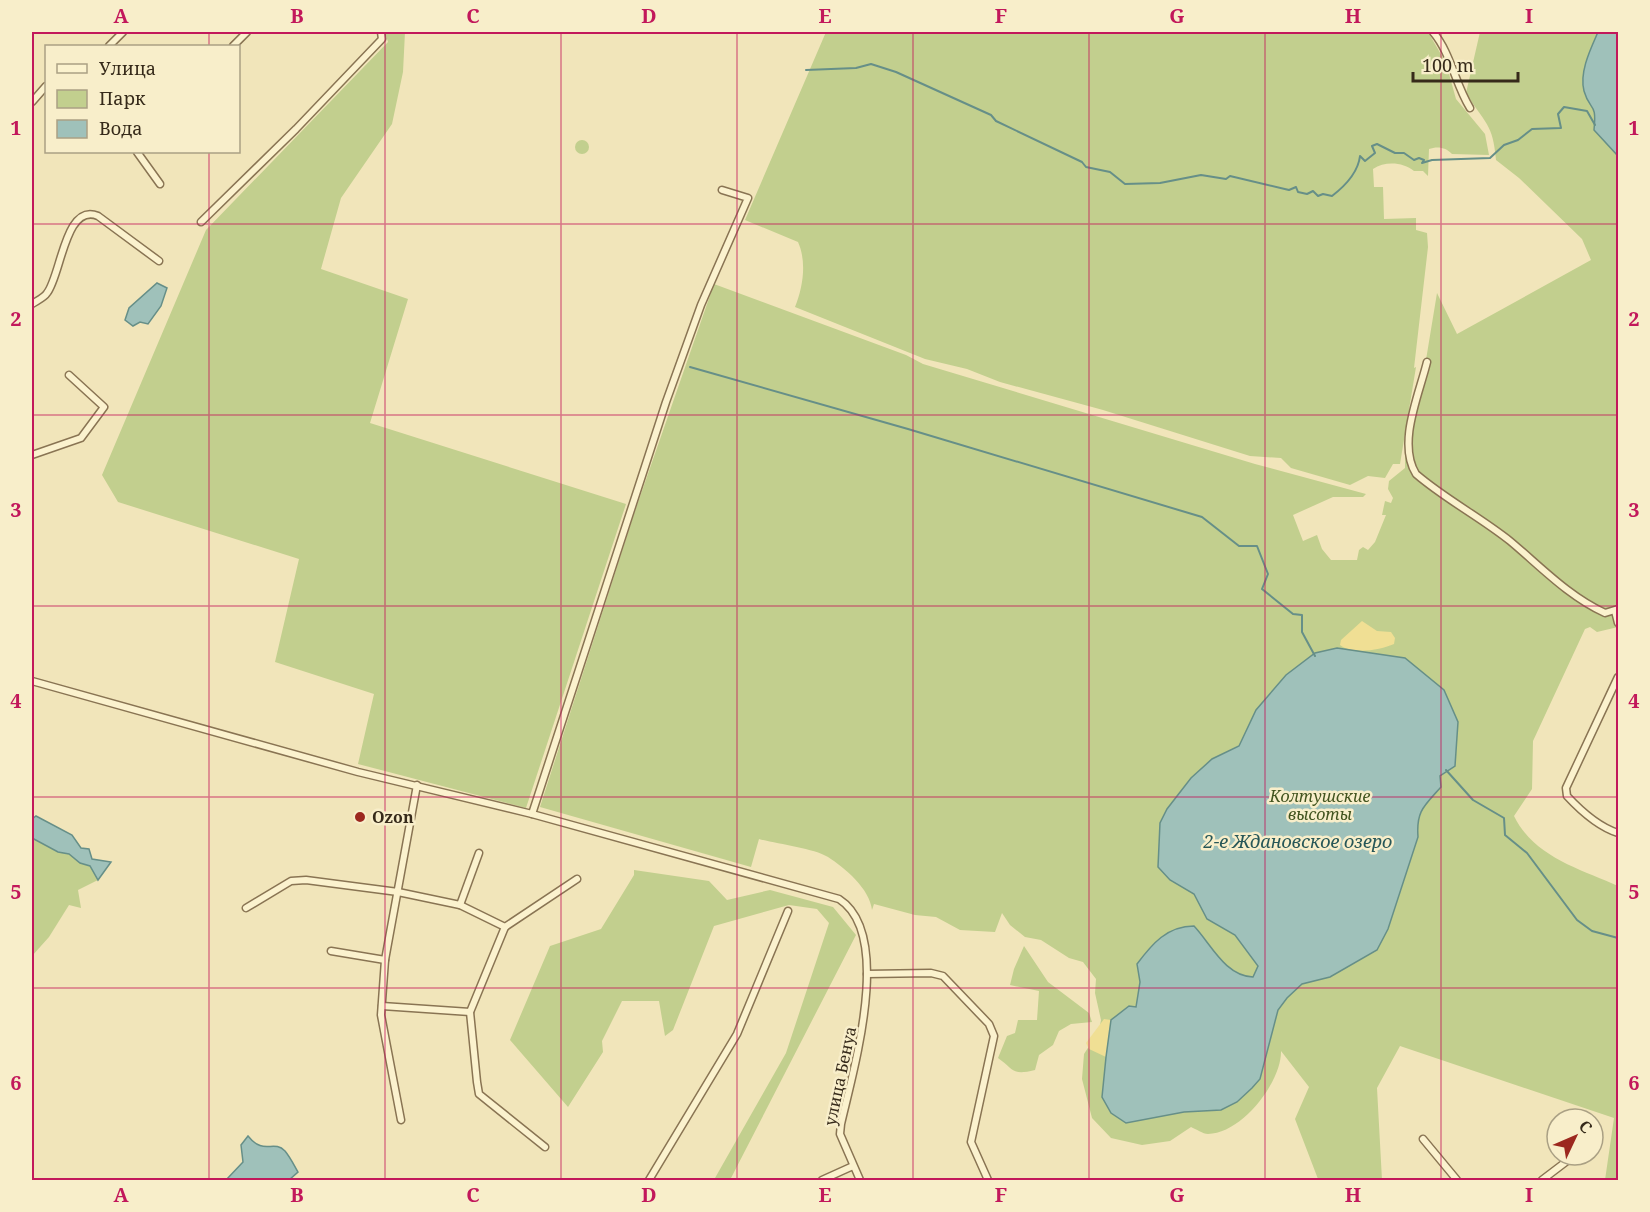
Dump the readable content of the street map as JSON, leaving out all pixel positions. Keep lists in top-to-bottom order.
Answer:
{
  "streets": {
    "street": ["улица Бенуа"]
  },
  "water": ["2-е Ждановское озеро"],
  "parks": ["Колтушские высоты"],
  "places": ["Ozon"],
  "legend": ["Улица", "Парк", "Вода"],
  "scale_bar": "100 m",
  "north": "top right",
  "grid": {
    "columns": [
      "A",
      "B",
      "C",
      "D",
      "E",
      "F",
      "G",
      "H",
      "I"
    ],
    "rows": [
      "1",
      "2",
      "3",
      "4",
      "5",
      "6"
    ]
  }
}
